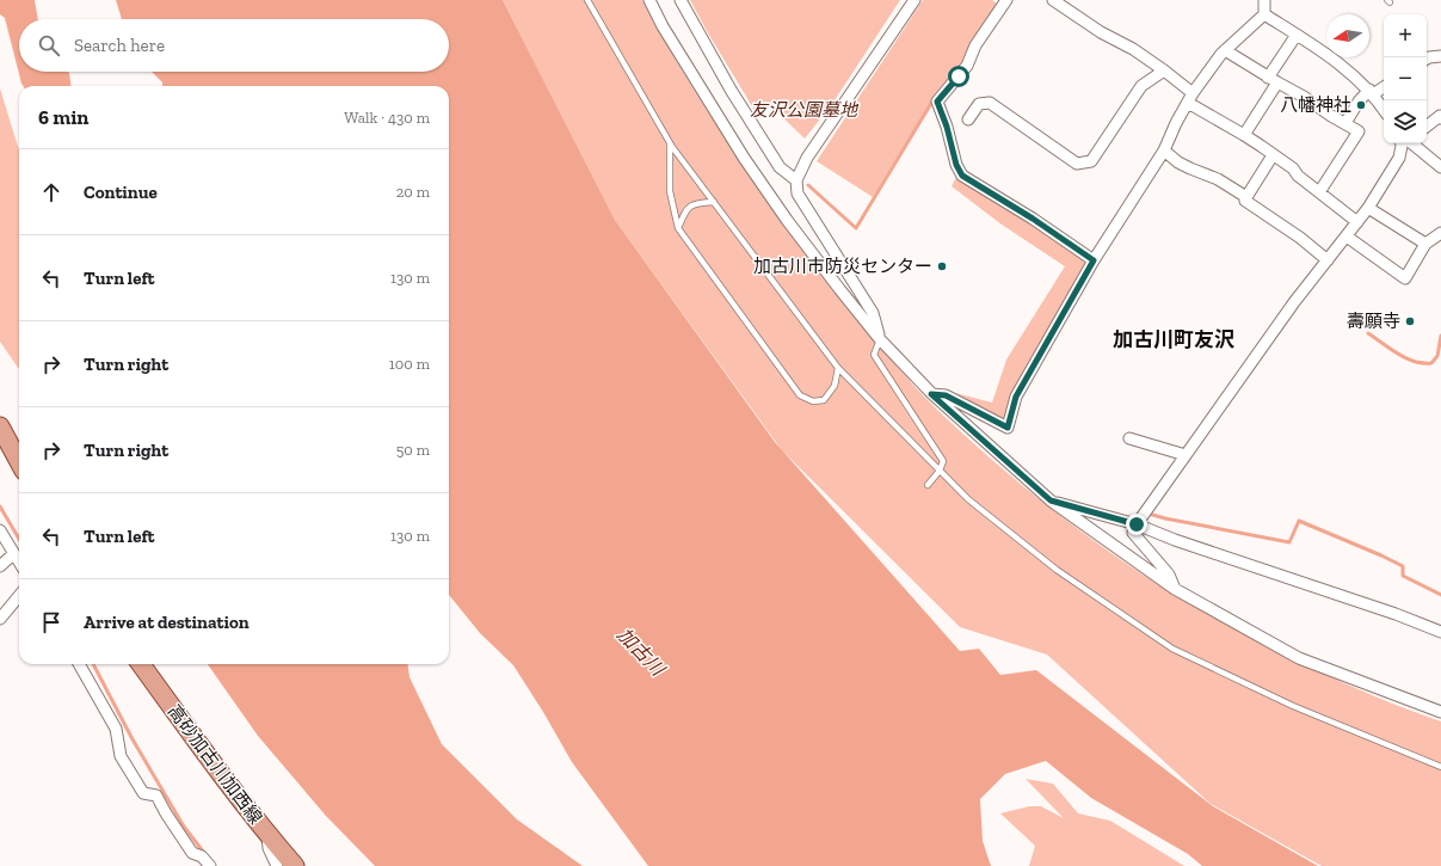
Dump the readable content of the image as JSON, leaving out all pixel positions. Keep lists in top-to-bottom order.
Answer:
{
  "streets": {
    "main road": ["高砂加古川加西線"]
  },
  "districts": ["加古川町友沢"],
  "water": ["加古川"],
  "parks": ["友沢公園墓地"],
  "places": ["八幡神社", "加古川市防災センター", "壽願寺"],
  "north": "left",
  "page": {
    "map_buttons": ["+", "−"],
    "search": "Search here",
    "heading": ["6 min", "Walk · 430 m"],
    "list": [
      ["Continue", "20 m"],
      ["Turn left", "130 m"],
      ["Turn right", "100 m"],
      ["Turn right", "50 m"],
      ["Turn left", "130 m"],
      "Arrive at destination"
    ]
  }
}
